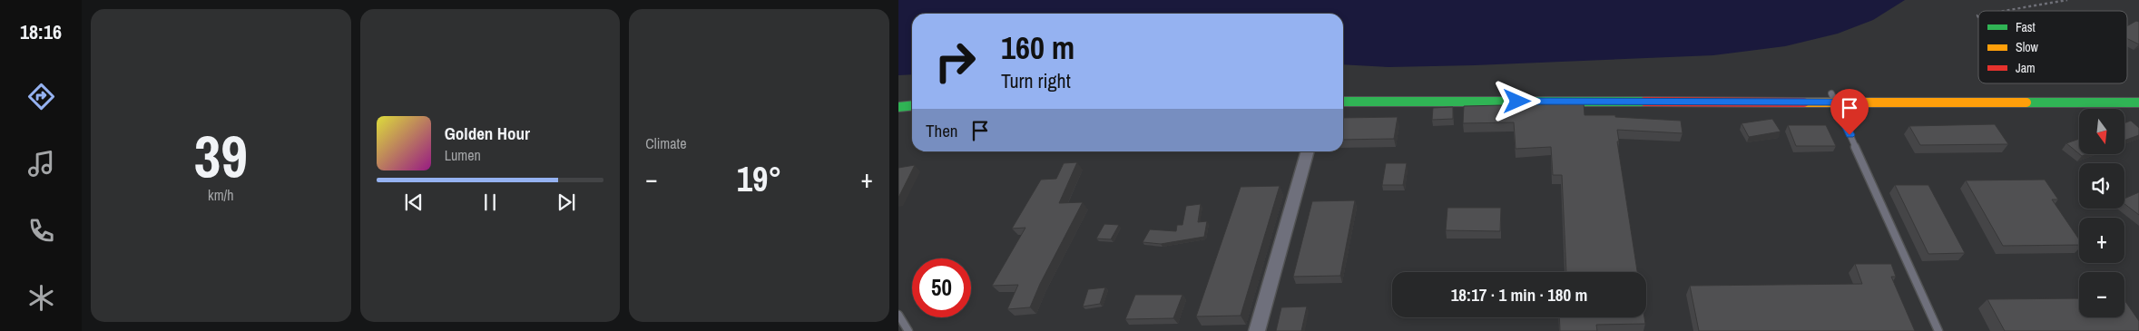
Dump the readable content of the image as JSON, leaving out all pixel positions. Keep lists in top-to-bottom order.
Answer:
{
  "legend": ["Fast", "Slow", "Jam"],
  "north": "bottom",
  "page": {
    "tabs": "18:16",
    "tile": [
      ["39", "km/h"],
      "Climate"
    ],
    "turn": ["160 m", "Turn right"],
    "map_buttons": ["+", "−"],
    "then": "Then",
    "song": ["Golden Hour", "Lumen"],
    "heat": ["−", "19°", "+"],
    "limit": "50",
    "trip": "18:17 · 1 min · 180 m"
  }
}
